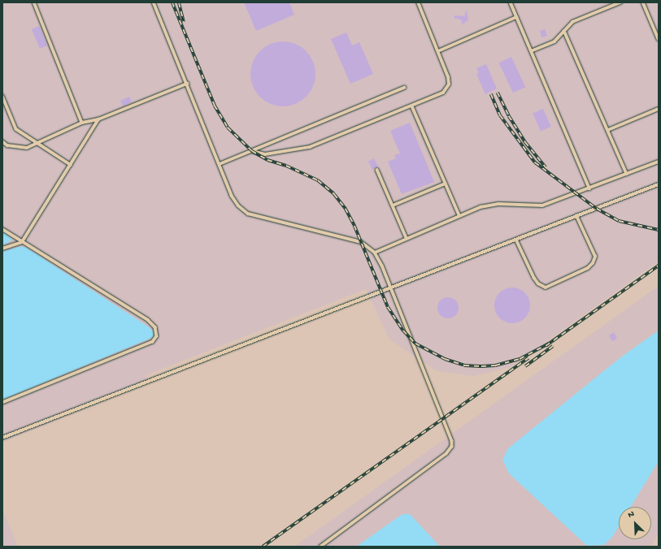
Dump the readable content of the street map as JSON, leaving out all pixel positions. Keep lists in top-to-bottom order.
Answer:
{
  "north": "top left"
}
